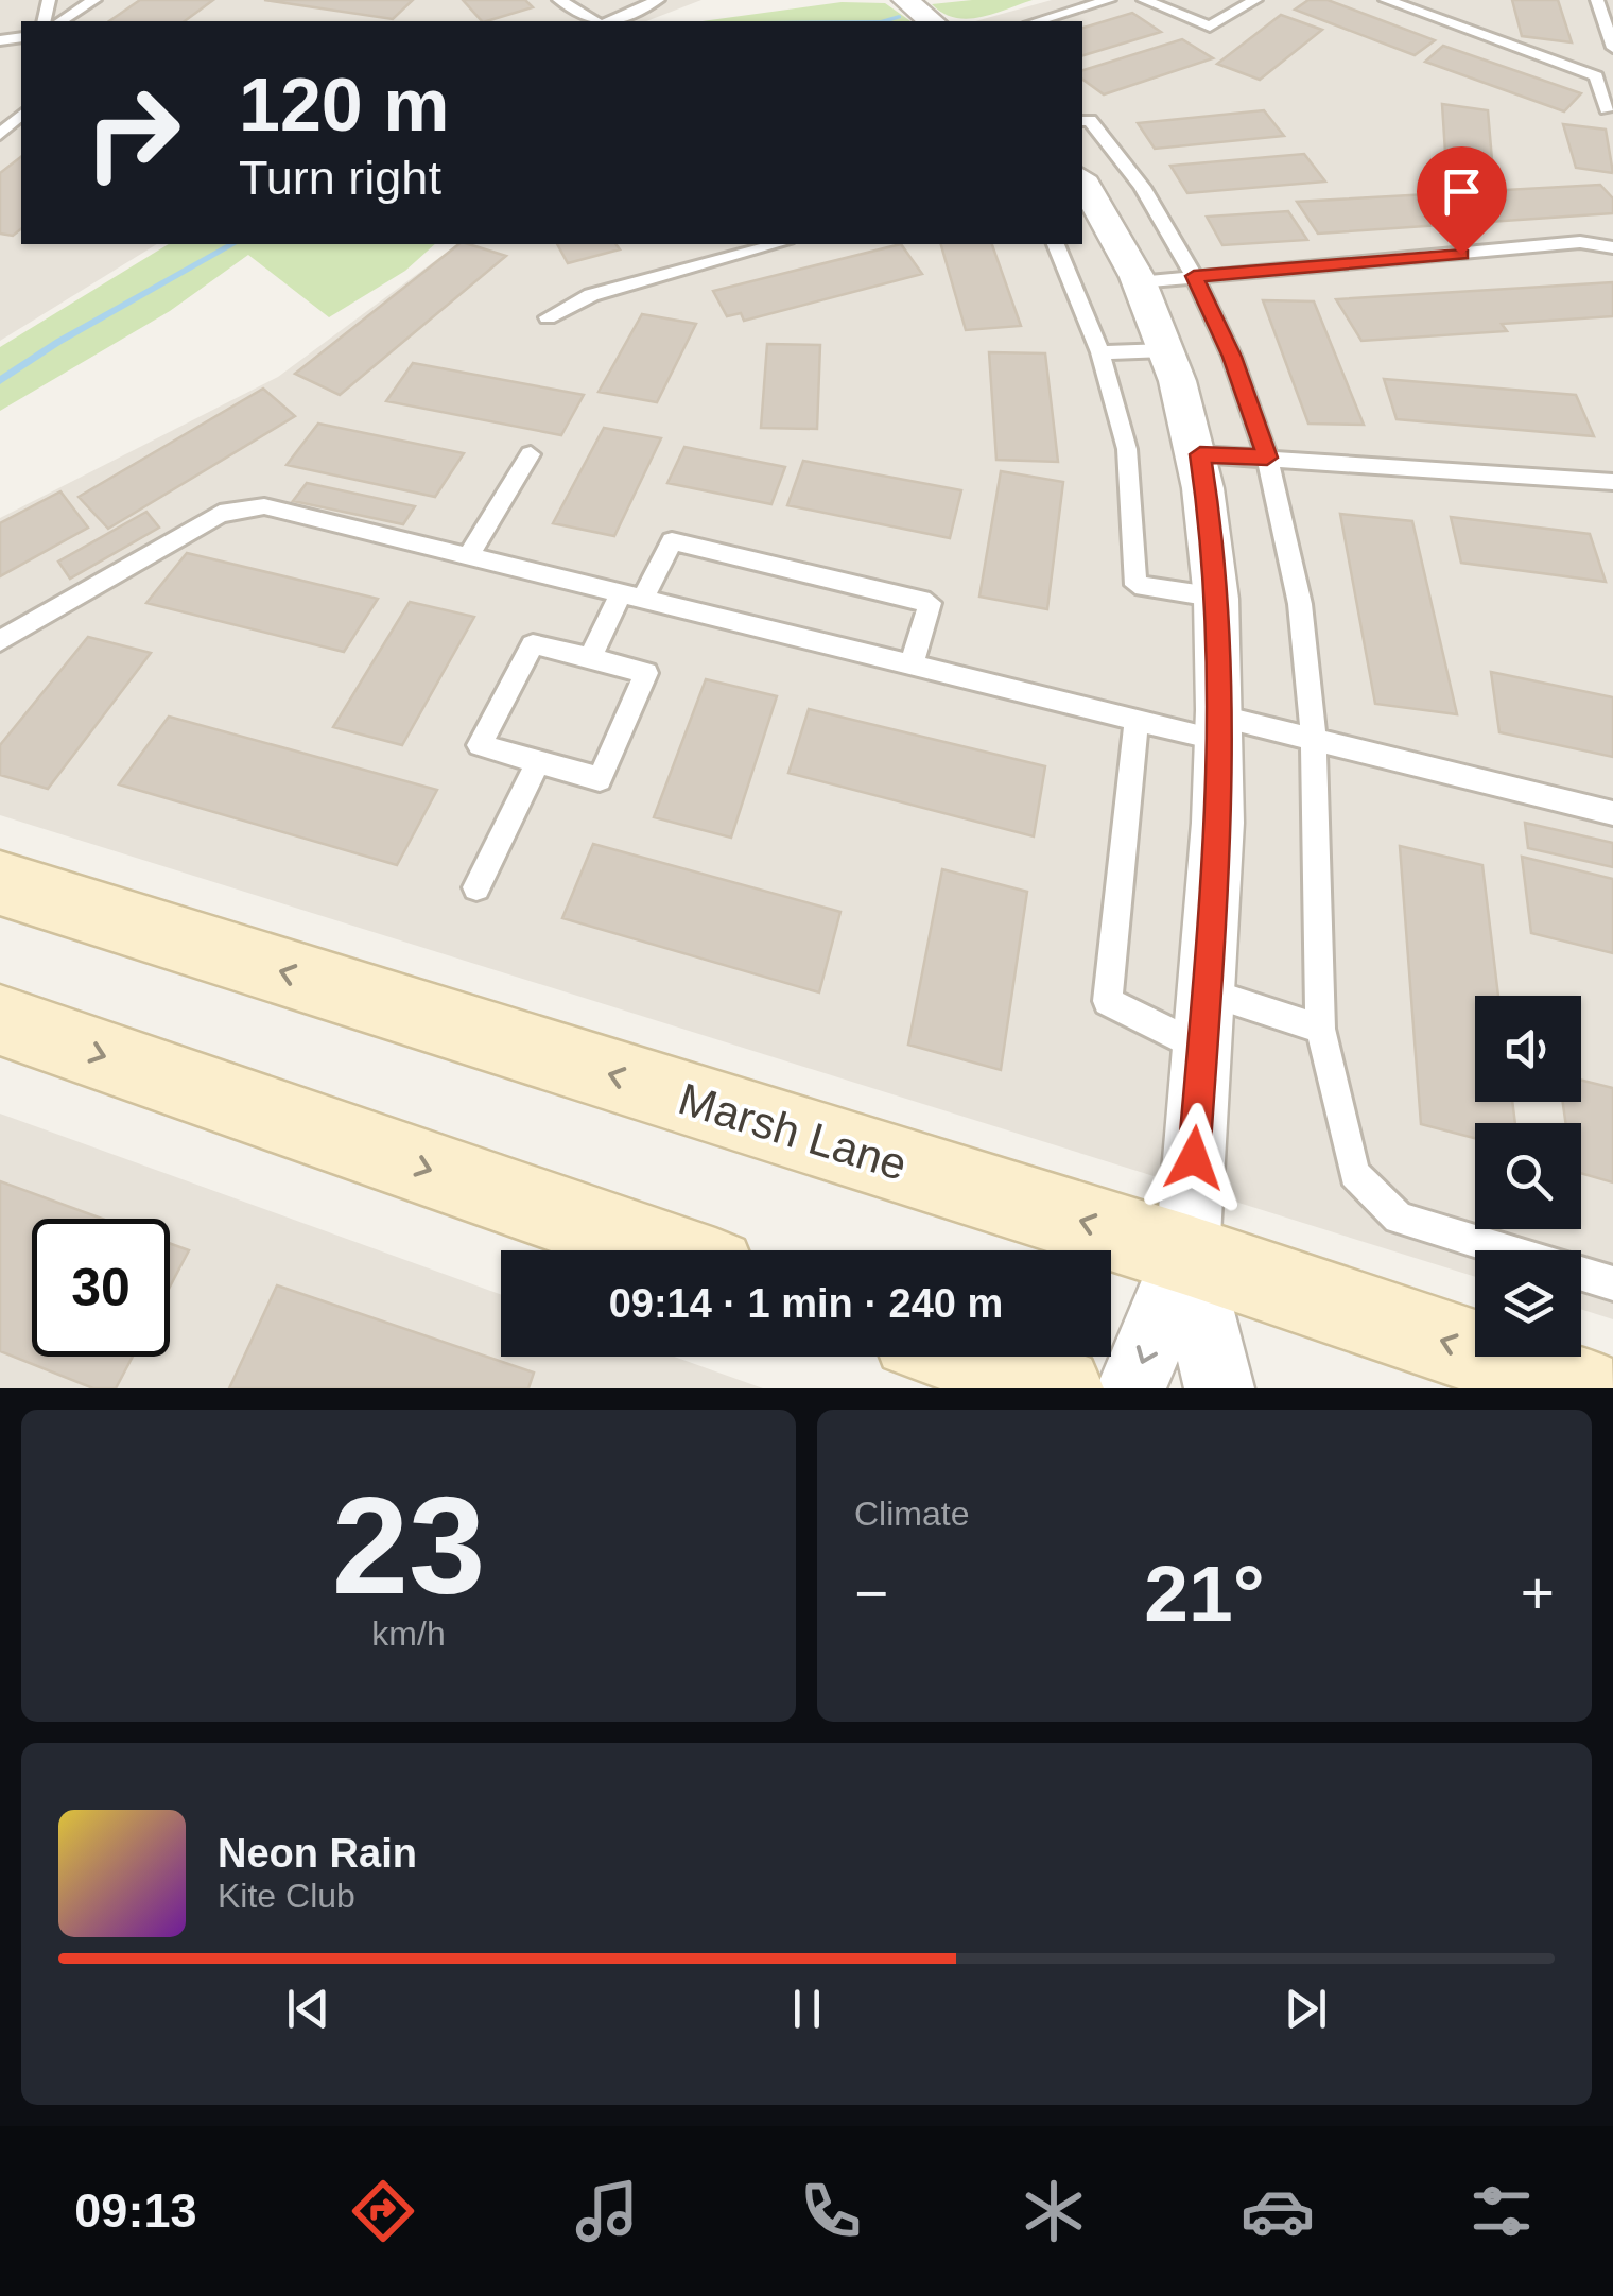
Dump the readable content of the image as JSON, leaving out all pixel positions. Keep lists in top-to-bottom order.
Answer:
{
  "streets": {
    "main road": ["Marsh Lane"]
  },
  "page": {
    "turn": ["120 m", "Turn right"],
    "limit": "30",
    "trip": "09:14 · 1 min · 240 m",
    "tile": [
      ["23", "km/h"],
      "Climate"
    ],
    "heat": ["−", "21°", "+"],
    "song": ["Neon Rain", "Kite Club"],
    "tabs": "09:13"
  }
}
